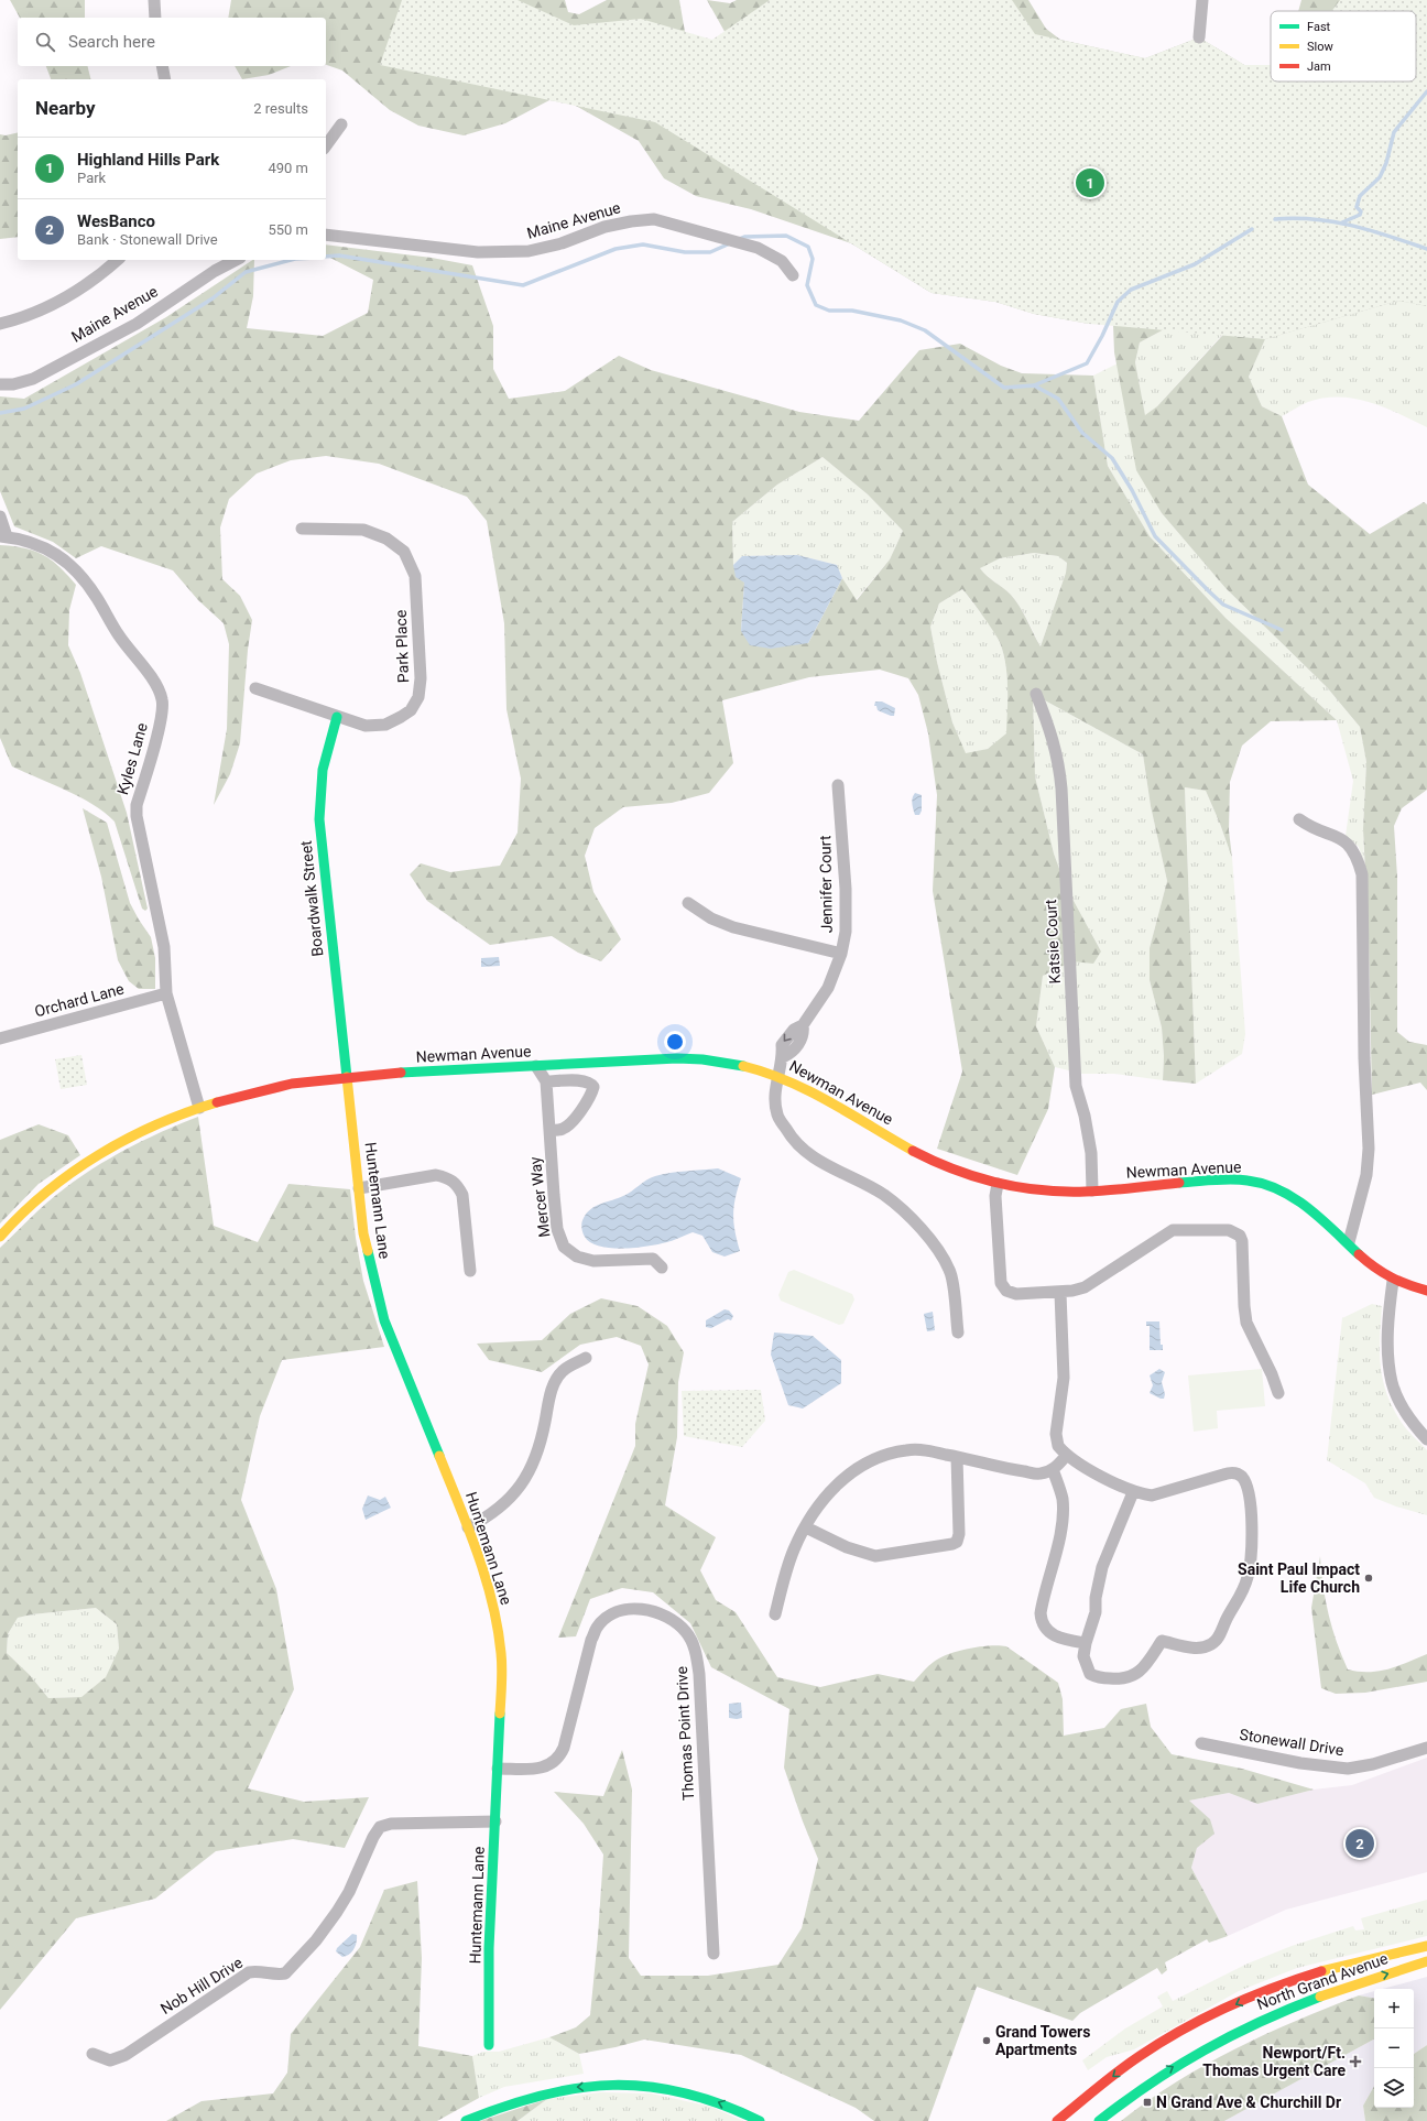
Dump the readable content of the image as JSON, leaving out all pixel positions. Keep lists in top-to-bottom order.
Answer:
{
  "streets": {
    "main road": [
      "Boardwalk Street",
      "Newman Avenue",
      "Huntemann Lane",
      "North Grand Avenue"
    ],
    "street": [
      "Maine Avenue",
      "Park Place",
      "Kyles Lane",
      "Jennifer Court",
      "Katsie Court",
      "Orchard Lane",
      "Mercer Way",
      "Thomas Point Drive",
      "Stonewall Drive",
      "Nob Hill Drive"
    ]
  },
  "crossings": [
    ["Park Place", "Boardwalk Street"],
    ["Kyles Lane", "Orchard Lane"],
    ["Kyles Lane", "Newman Avenue"],
    ["Jennifer Court", "Newman Avenue"],
    ["Boardwalk Street", "Newman Avenue"],
    ["Boardwalk Street", "Huntemann Lane"],
    ["Katsie Court", "Newman Avenue"],
    ["Newman Avenue", "Huntemann Lane"],
    ["Huntemann Lane", "Thomas Point Drive"],
    ["Huntemann Lane", "Nob Hill Drive"]
  ],
  "places": {
    "other": ["Saint Paul Impact Life Church", "Grand Towers Apartments"],
    "health": ["Newport/Ft. Thomas Urgent Care"],
    "transit": ["N Grand Ave & Churchill Dr"]
  },
  "legend": ["Fast", "Slow", "Jam"],
  "page": {
    "search": "Search here",
    "heading": ["Nearby", "2 results"],
    "list": [
      {
        "mark": "1",
        "name": "Highland Hills Park",
        "note": "Park",
        "value": "490 m"
      },
      {
        "mark": "2",
        "name": "WesBanco",
        "note": "Bank · Stonewall Drive",
        "value": "550 m"
      }
    ],
    "pins": ["1", "2"],
    "map_buttons": ["+", "−"]
  }
}
